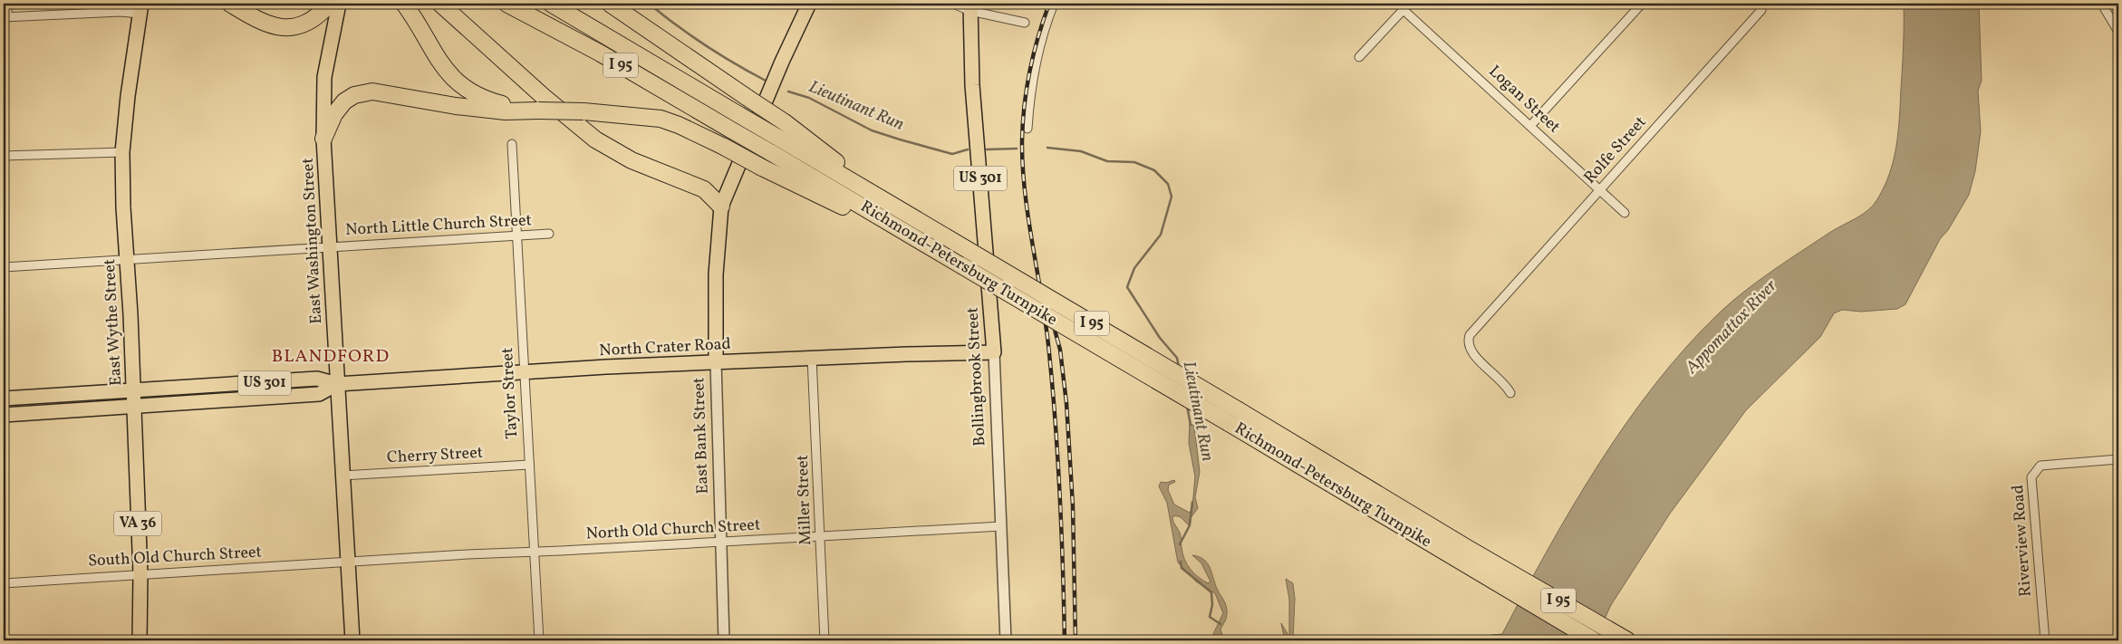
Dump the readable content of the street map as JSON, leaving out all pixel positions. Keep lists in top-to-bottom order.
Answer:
{
  "streets": {
    "highway": ["I 95", "Richmond-Petersburg Turnpike"],
    "main road": [
      "US 301",
      "East Washington Street",
      "East Wythe Street",
      "North Crater Road",
      "Bollingbrook Street",
      "East Bank Street",
      "VA 36"
    ],
    "street": [
      "Logan Street",
      "Rolfe Street",
      "North Little Church Street",
      "Taylor Street",
      "Cherry Street",
      "Miller Street",
      "North Old Church Street",
      "Riverview Road",
      "South Old Church Street"
    ]
  },
  "crossings": [
    ["Logan Street", "Rolfe Street"],
    ["US 301", "East Washington Street"],
    ["US 301", "East Wythe Street"],
    ["US 301", "North Crater Road"],
    ["North Little Church Street", "East Washington Street"],
    ["North Little Church Street", "East Wythe Street"],
    ["North Little Church Street", "Taylor Street"],
    ["East Washington Street", "North Crater Road"],
    ["East Washington Street", "Cherry Street"],
    ["East Washington Street", "North Old Church Street"],
    ["East Washington Street", "South Old Church Street"],
    ["East Wythe Street", "South Old Church Street"],
    ["North Crater Road", "Bollingbrook Street"],
    ["North Crater Road", "Taylor Street"],
    ["North Crater Road", "East Bank Street"],
    ["North Crater Road", "Miller Street"],
    ["Bollingbrook Street", "North Old Church Street"],
    ["Taylor Street", "Cherry Street"],
    ["Taylor Street", "North Old Church Street"],
    ["East Bank Street", "North Old Church Street"],
    ["Miller Street", "North Old Church Street"],
    ["North Old Church Street", "South Old Church Street"]
  ],
  "districts": ["BLANDFORD"],
  "water": ["Lieutinant Run", "Appomattox River"]
}
